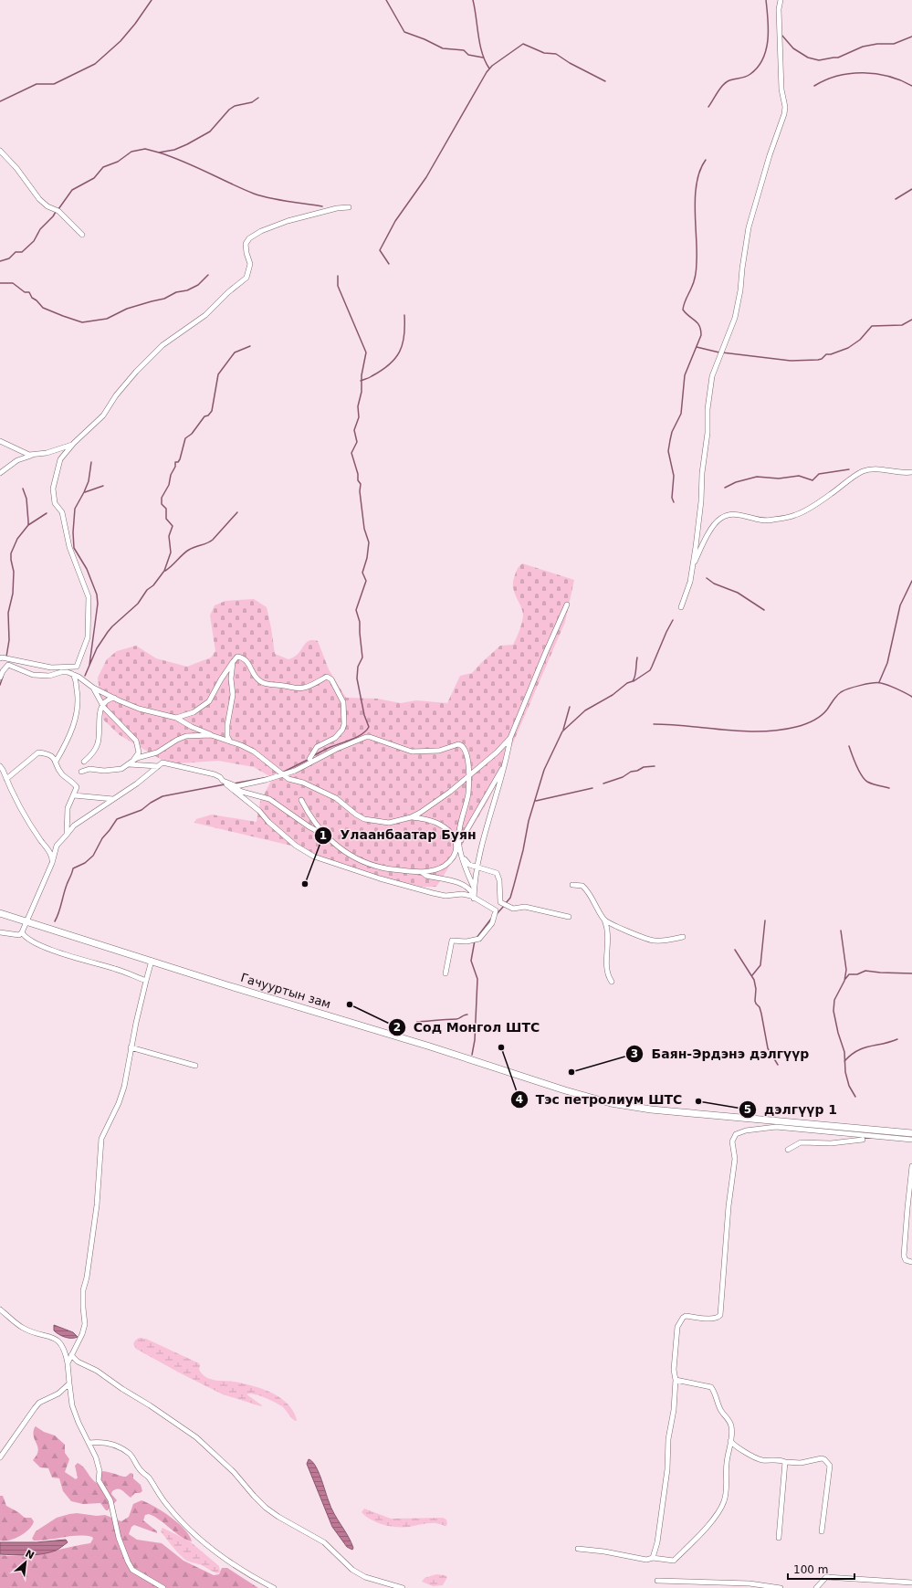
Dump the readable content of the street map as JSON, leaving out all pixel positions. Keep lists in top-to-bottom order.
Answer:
{
  "streets": {
    "main road": ["Гачууртын зам"]
  },
  "places": [
    "Улаанбаатар Буян",
    "Сод Монгол ШТС",
    "Тэс петролиум ШТС",
    "Баян-Эрдэнэ дэлгүүр",
    "дэлгүүр 1"
  ],
  "scale_bar": "100 m",
  "north": "top right"
}
